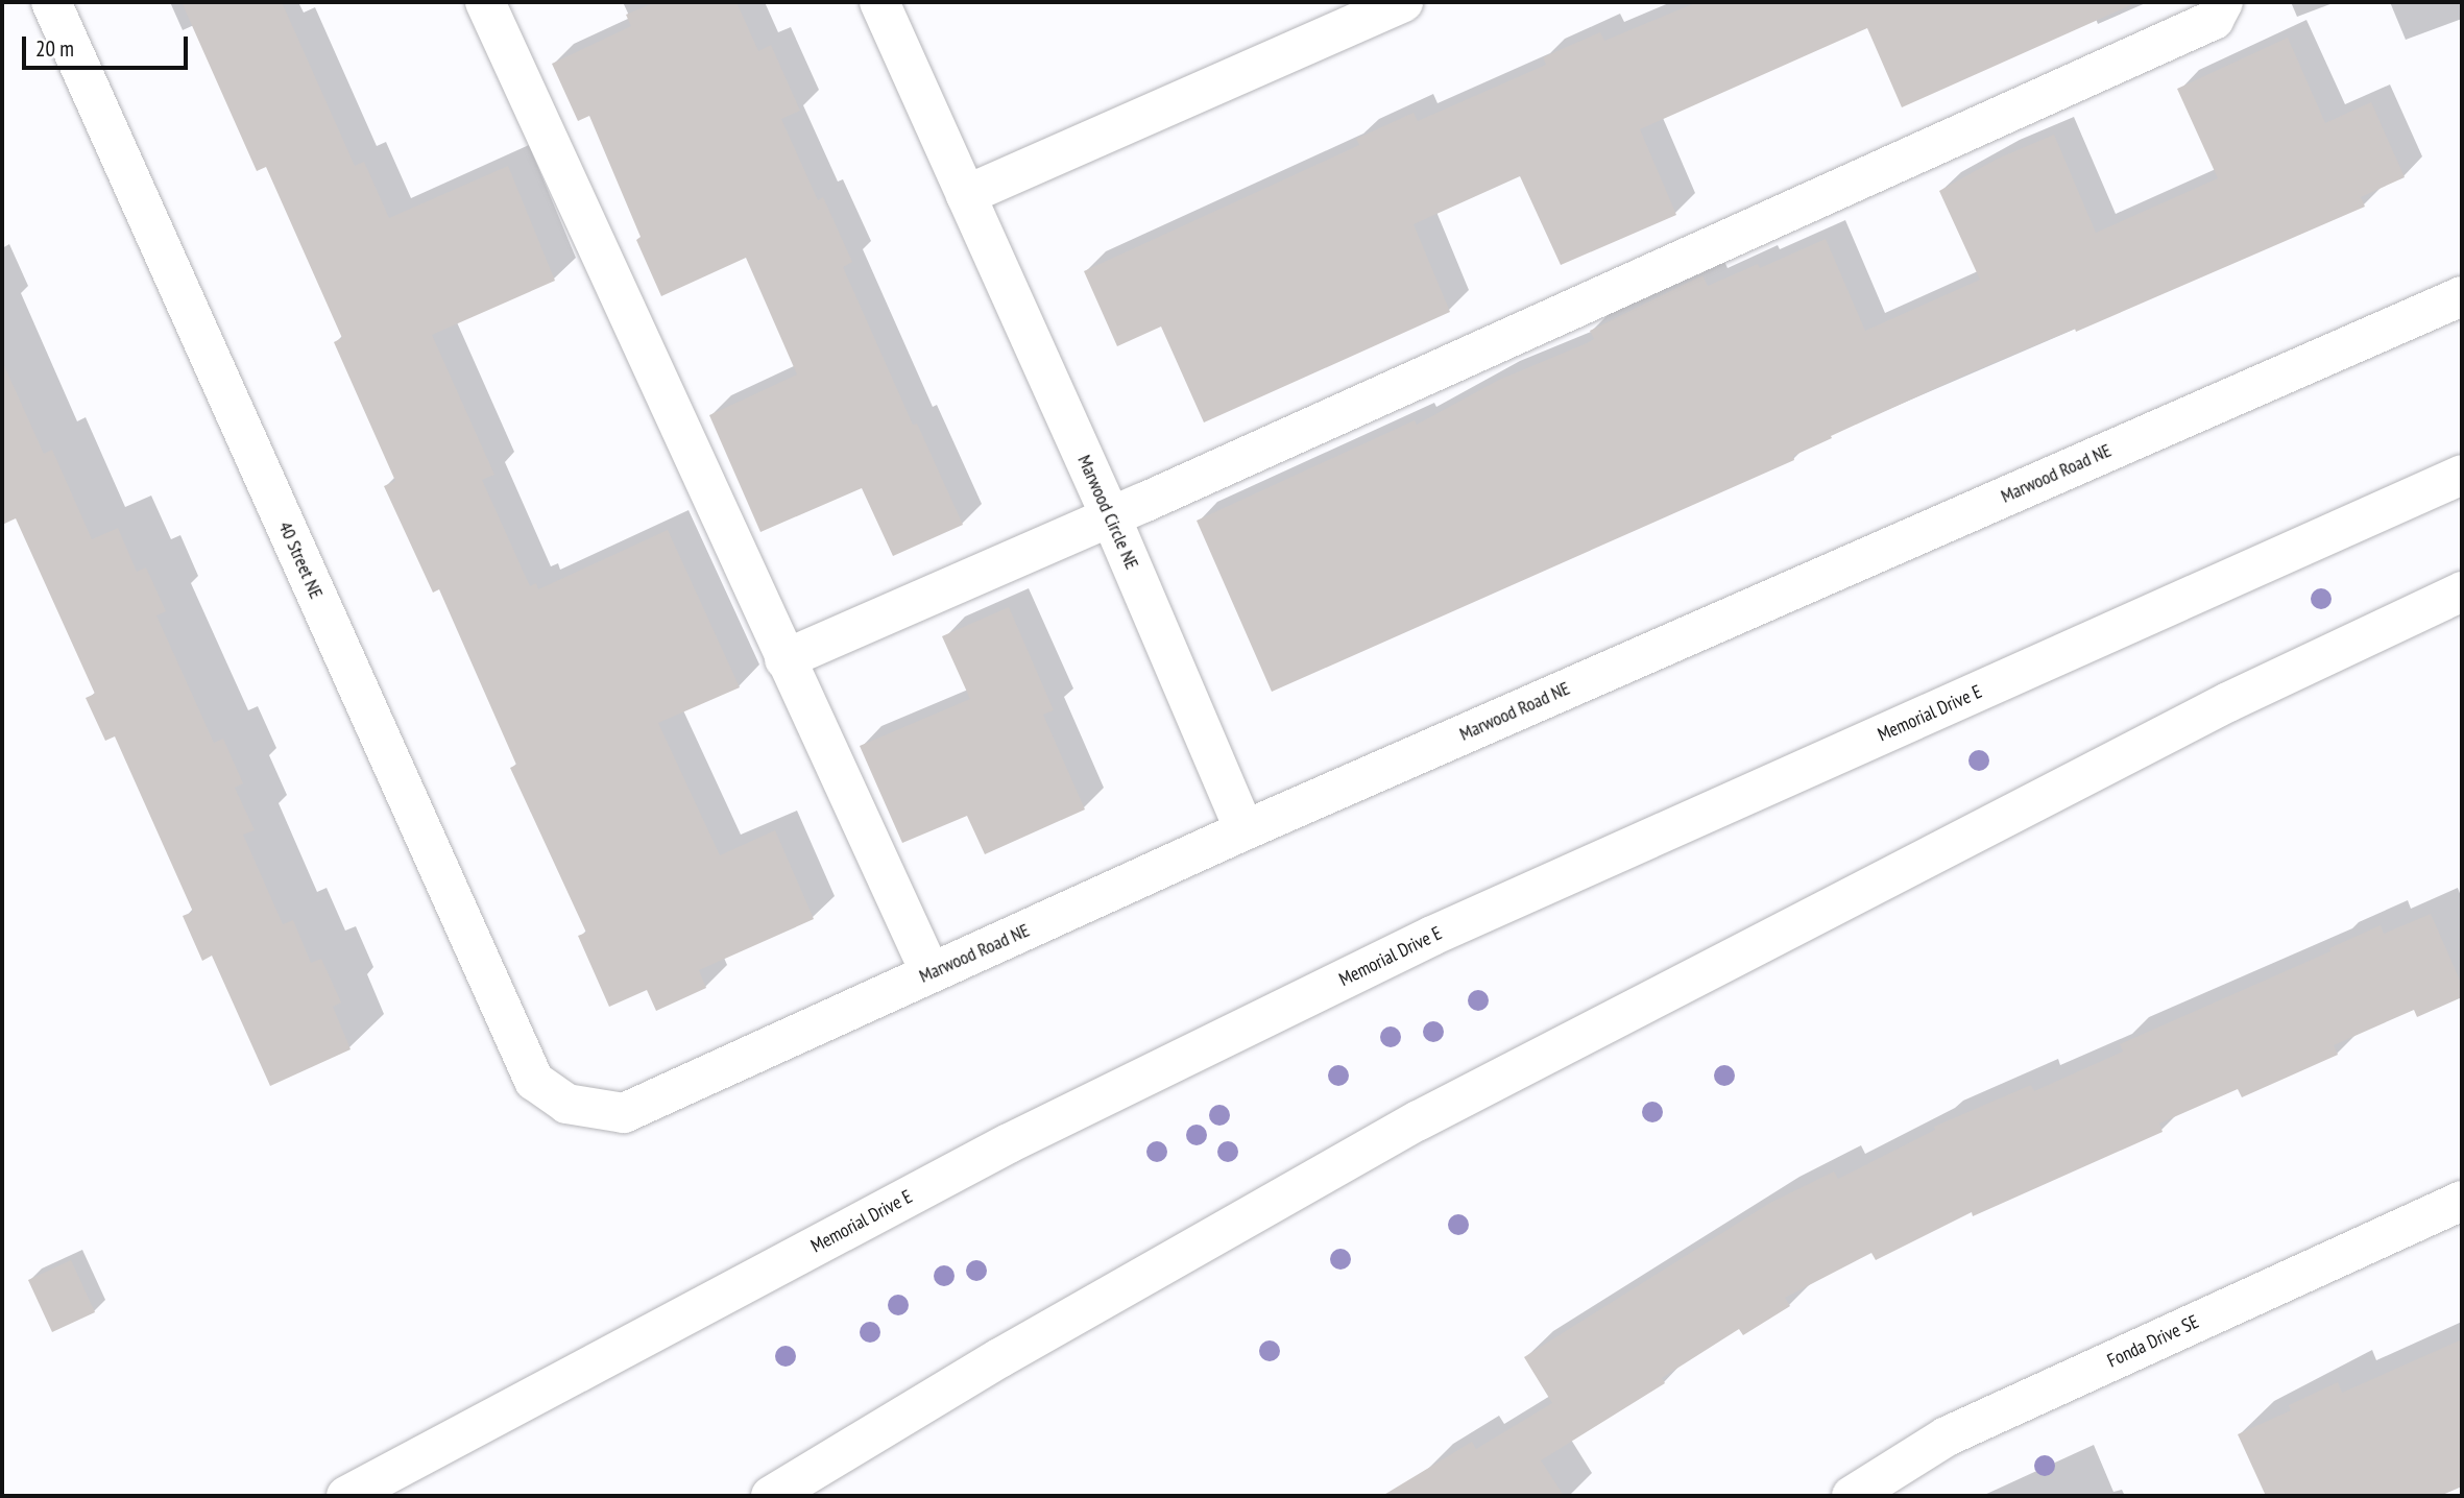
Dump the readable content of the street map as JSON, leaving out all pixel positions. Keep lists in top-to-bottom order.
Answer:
{
  "streets": {
    "street": [
      "Marwood Road NE",
      "Marwood Circle NE",
      "40 Street NE",
      "Memorial Drive E",
      "Fonda Drive SE"
    ]
  },
  "crossings": [
    ["Marwood Road NE", "Marwood Circle NE"],
    ["Marwood Road NE", "40 Street NE"]
  ],
  "scale_bar": "20 m"
}
